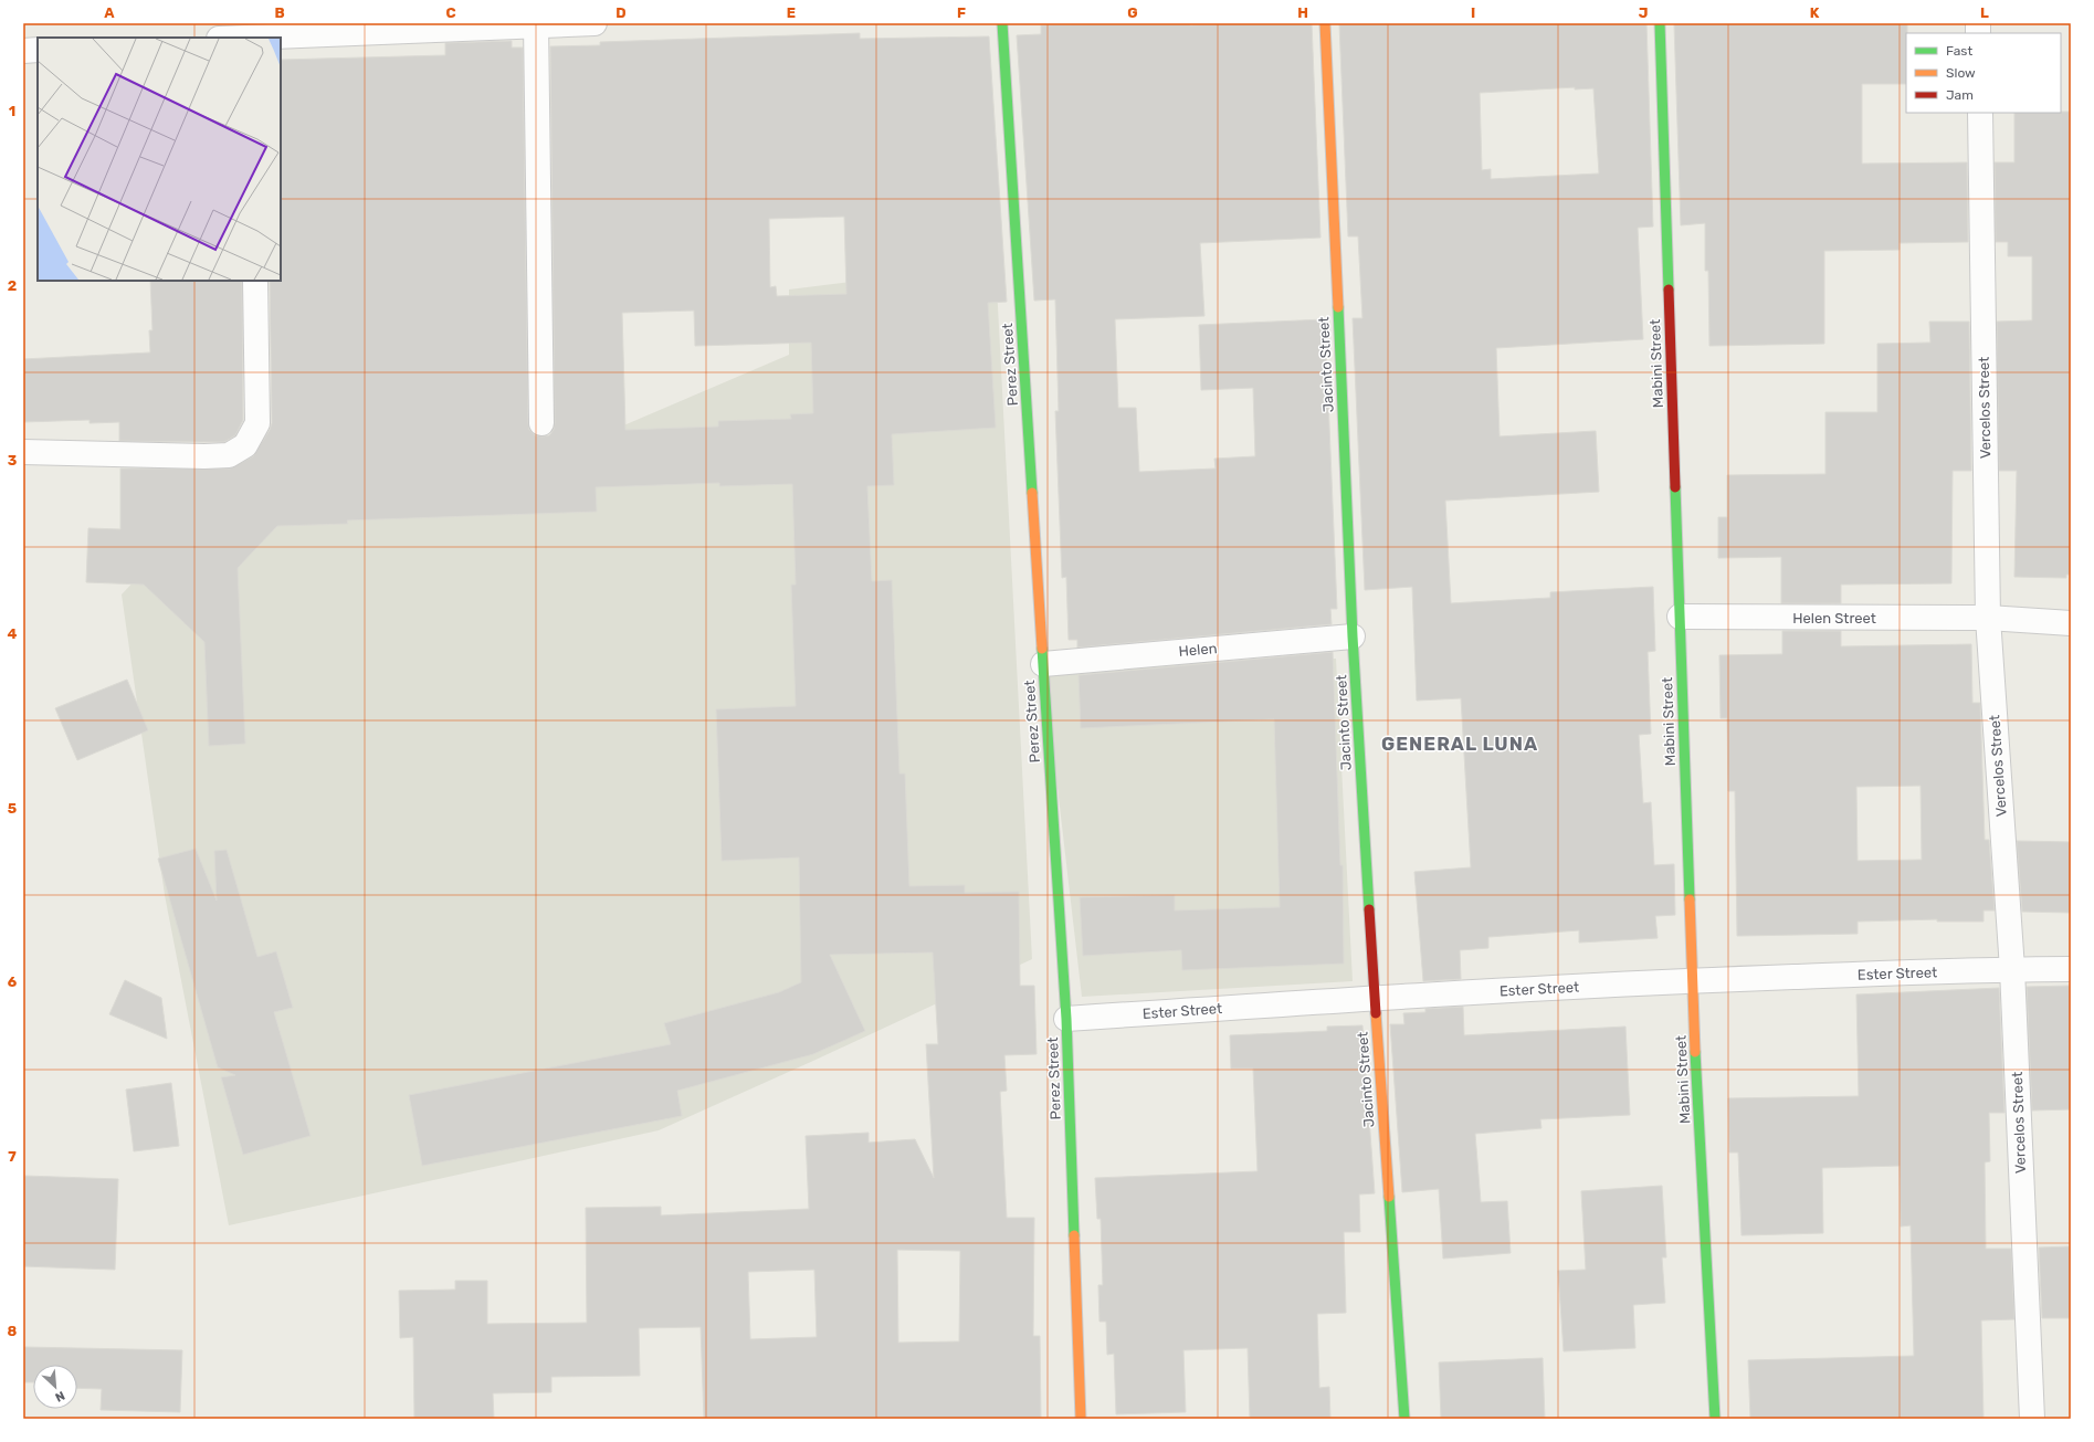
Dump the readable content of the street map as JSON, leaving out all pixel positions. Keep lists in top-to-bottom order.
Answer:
{
  "streets": {
    "street": [
      "Mabini Street",
      "Perez Street",
      "Jacinto Street",
      "Vercelos Street",
      "Helen Street",
      "Helen",
      "Ester Street"
    ]
  },
  "crossings": [
    ["Mabini Street", "Helen Street"],
    ["Mabini Street", "Ester Street"],
    ["Perez Street", "Helen"],
    ["Perez Street", "Ester Street"],
    ["Jacinto Street", "Helen"],
    ["Jacinto Street", "Ester Street"],
    ["Vercelos Street", "Helen Street"],
    ["Vercelos Street", "Ester Street"]
  ],
  "districts": ["GENERAL LUNA"],
  "legend": ["Fast", "Slow", "Jam"],
  "north": "bottom right",
  "grid": {
    "columns": [
      "A",
      "B",
      "C",
      "D",
      "E",
      "F",
      "G",
      "H",
      "I",
      "J",
      "K",
      "L"
    ],
    "rows": [
      "1",
      "2",
      "3",
      "4",
      "5",
      "6",
      "7",
      "8"
    ]
  }
}
